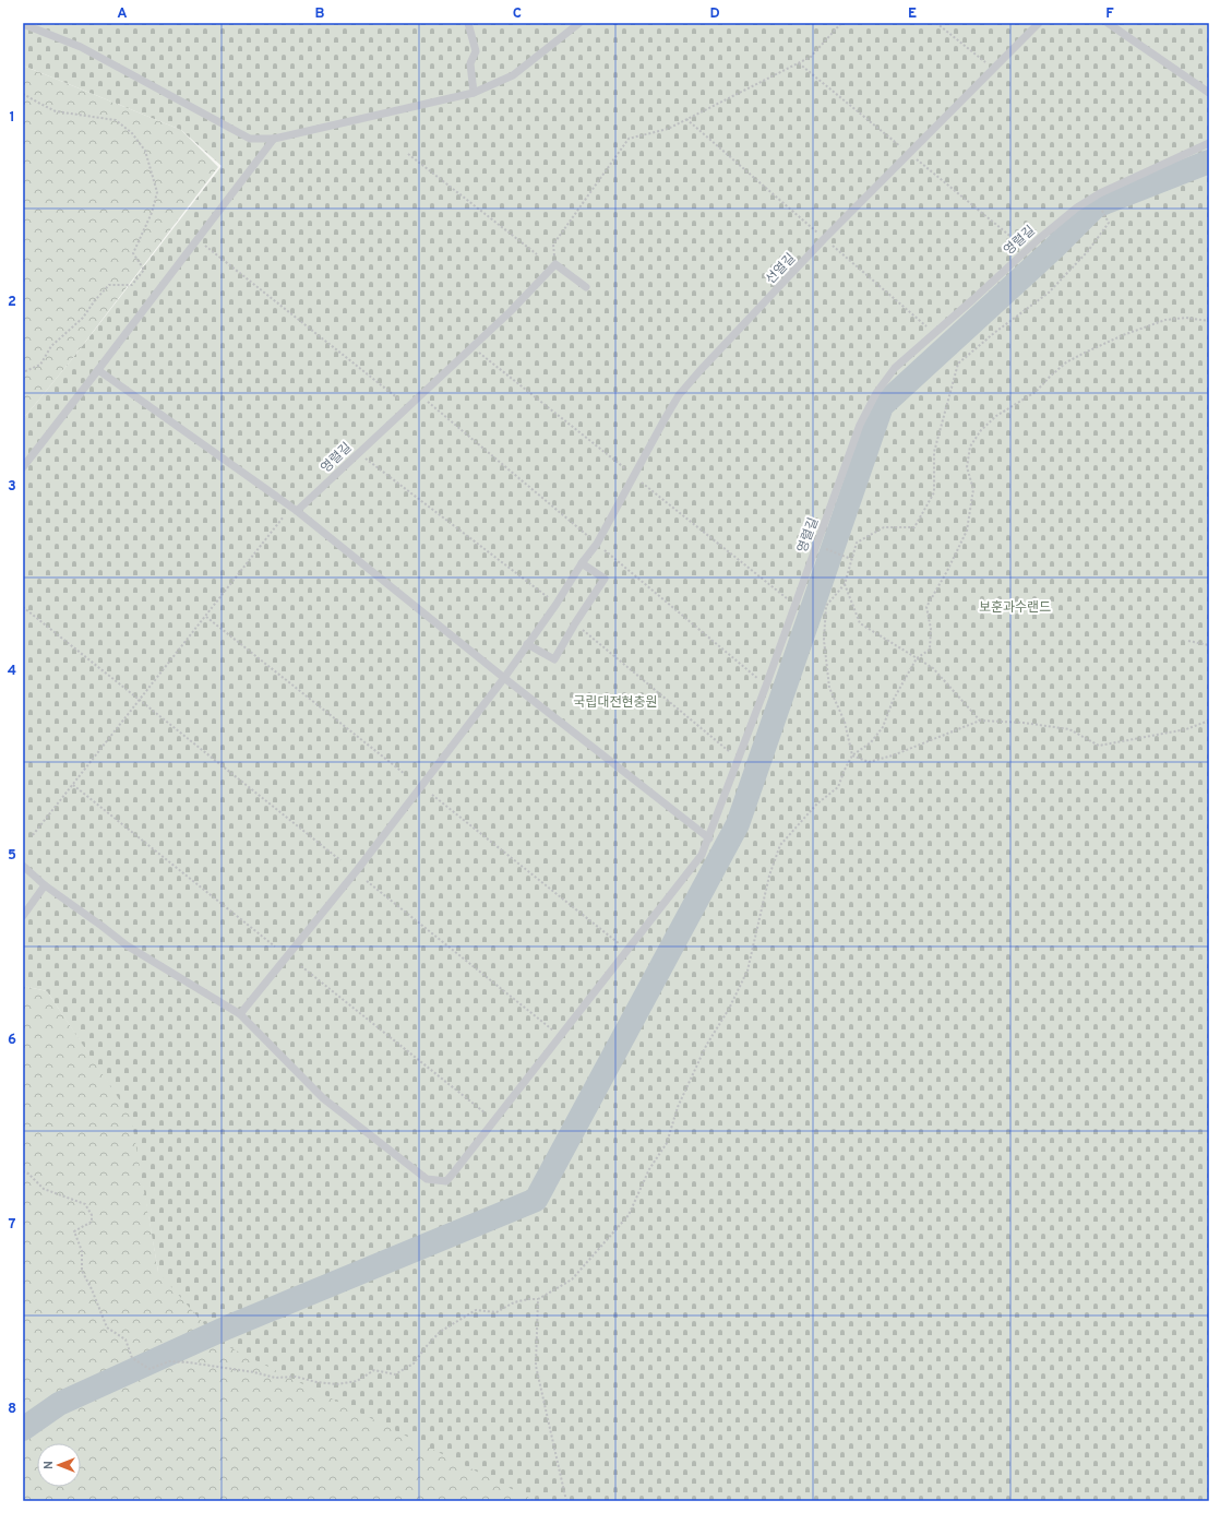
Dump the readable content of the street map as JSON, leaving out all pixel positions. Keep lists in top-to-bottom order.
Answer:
{
  "streets": {
    "lane": ["영렬길", "선열길"]
  },
  "parks": ["보훈과수랜드", "국립대전현충원"],
  "north": "left",
  "grid": {
    "columns": [
      "A",
      "B",
      "C",
      "D",
      "E",
      "F"
    ],
    "rows": [
      "1",
      "2",
      "3",
      "4",
      "5",
      "6",
      "7",
      "8"
    ]
  }
}
